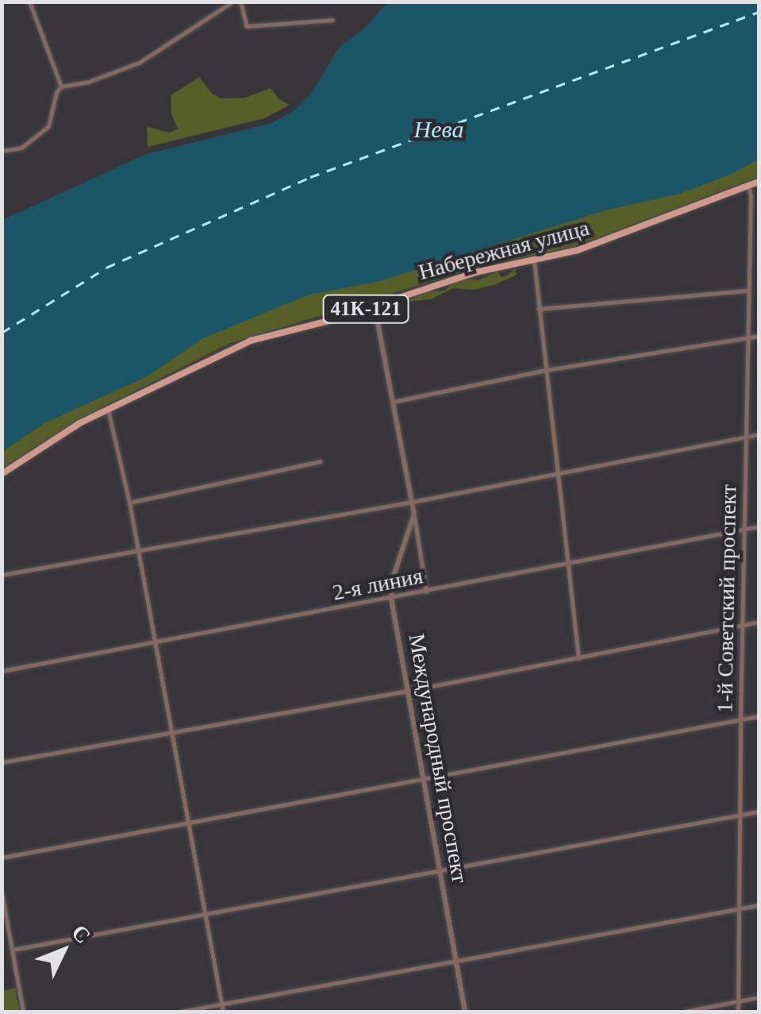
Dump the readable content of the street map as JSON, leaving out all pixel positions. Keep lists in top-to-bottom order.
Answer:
{
  "streets": {
    "main road": ["Набережная улица", "41К-121"],
    "street": ["2-я линия", "1-й Советский проспект", "Международный проспект"]
  },
  "crossings": [
    ["Набережная улица", "1-й Советский проспект"],
    ["Набережная улица", "Международный проспект"],
    ["2-я линия", "1-й Советский проспект"],
    ["2-я линия", "Международный проспект"]
  ],
  "water": ["Нева"],
  "north": "top right"
}
